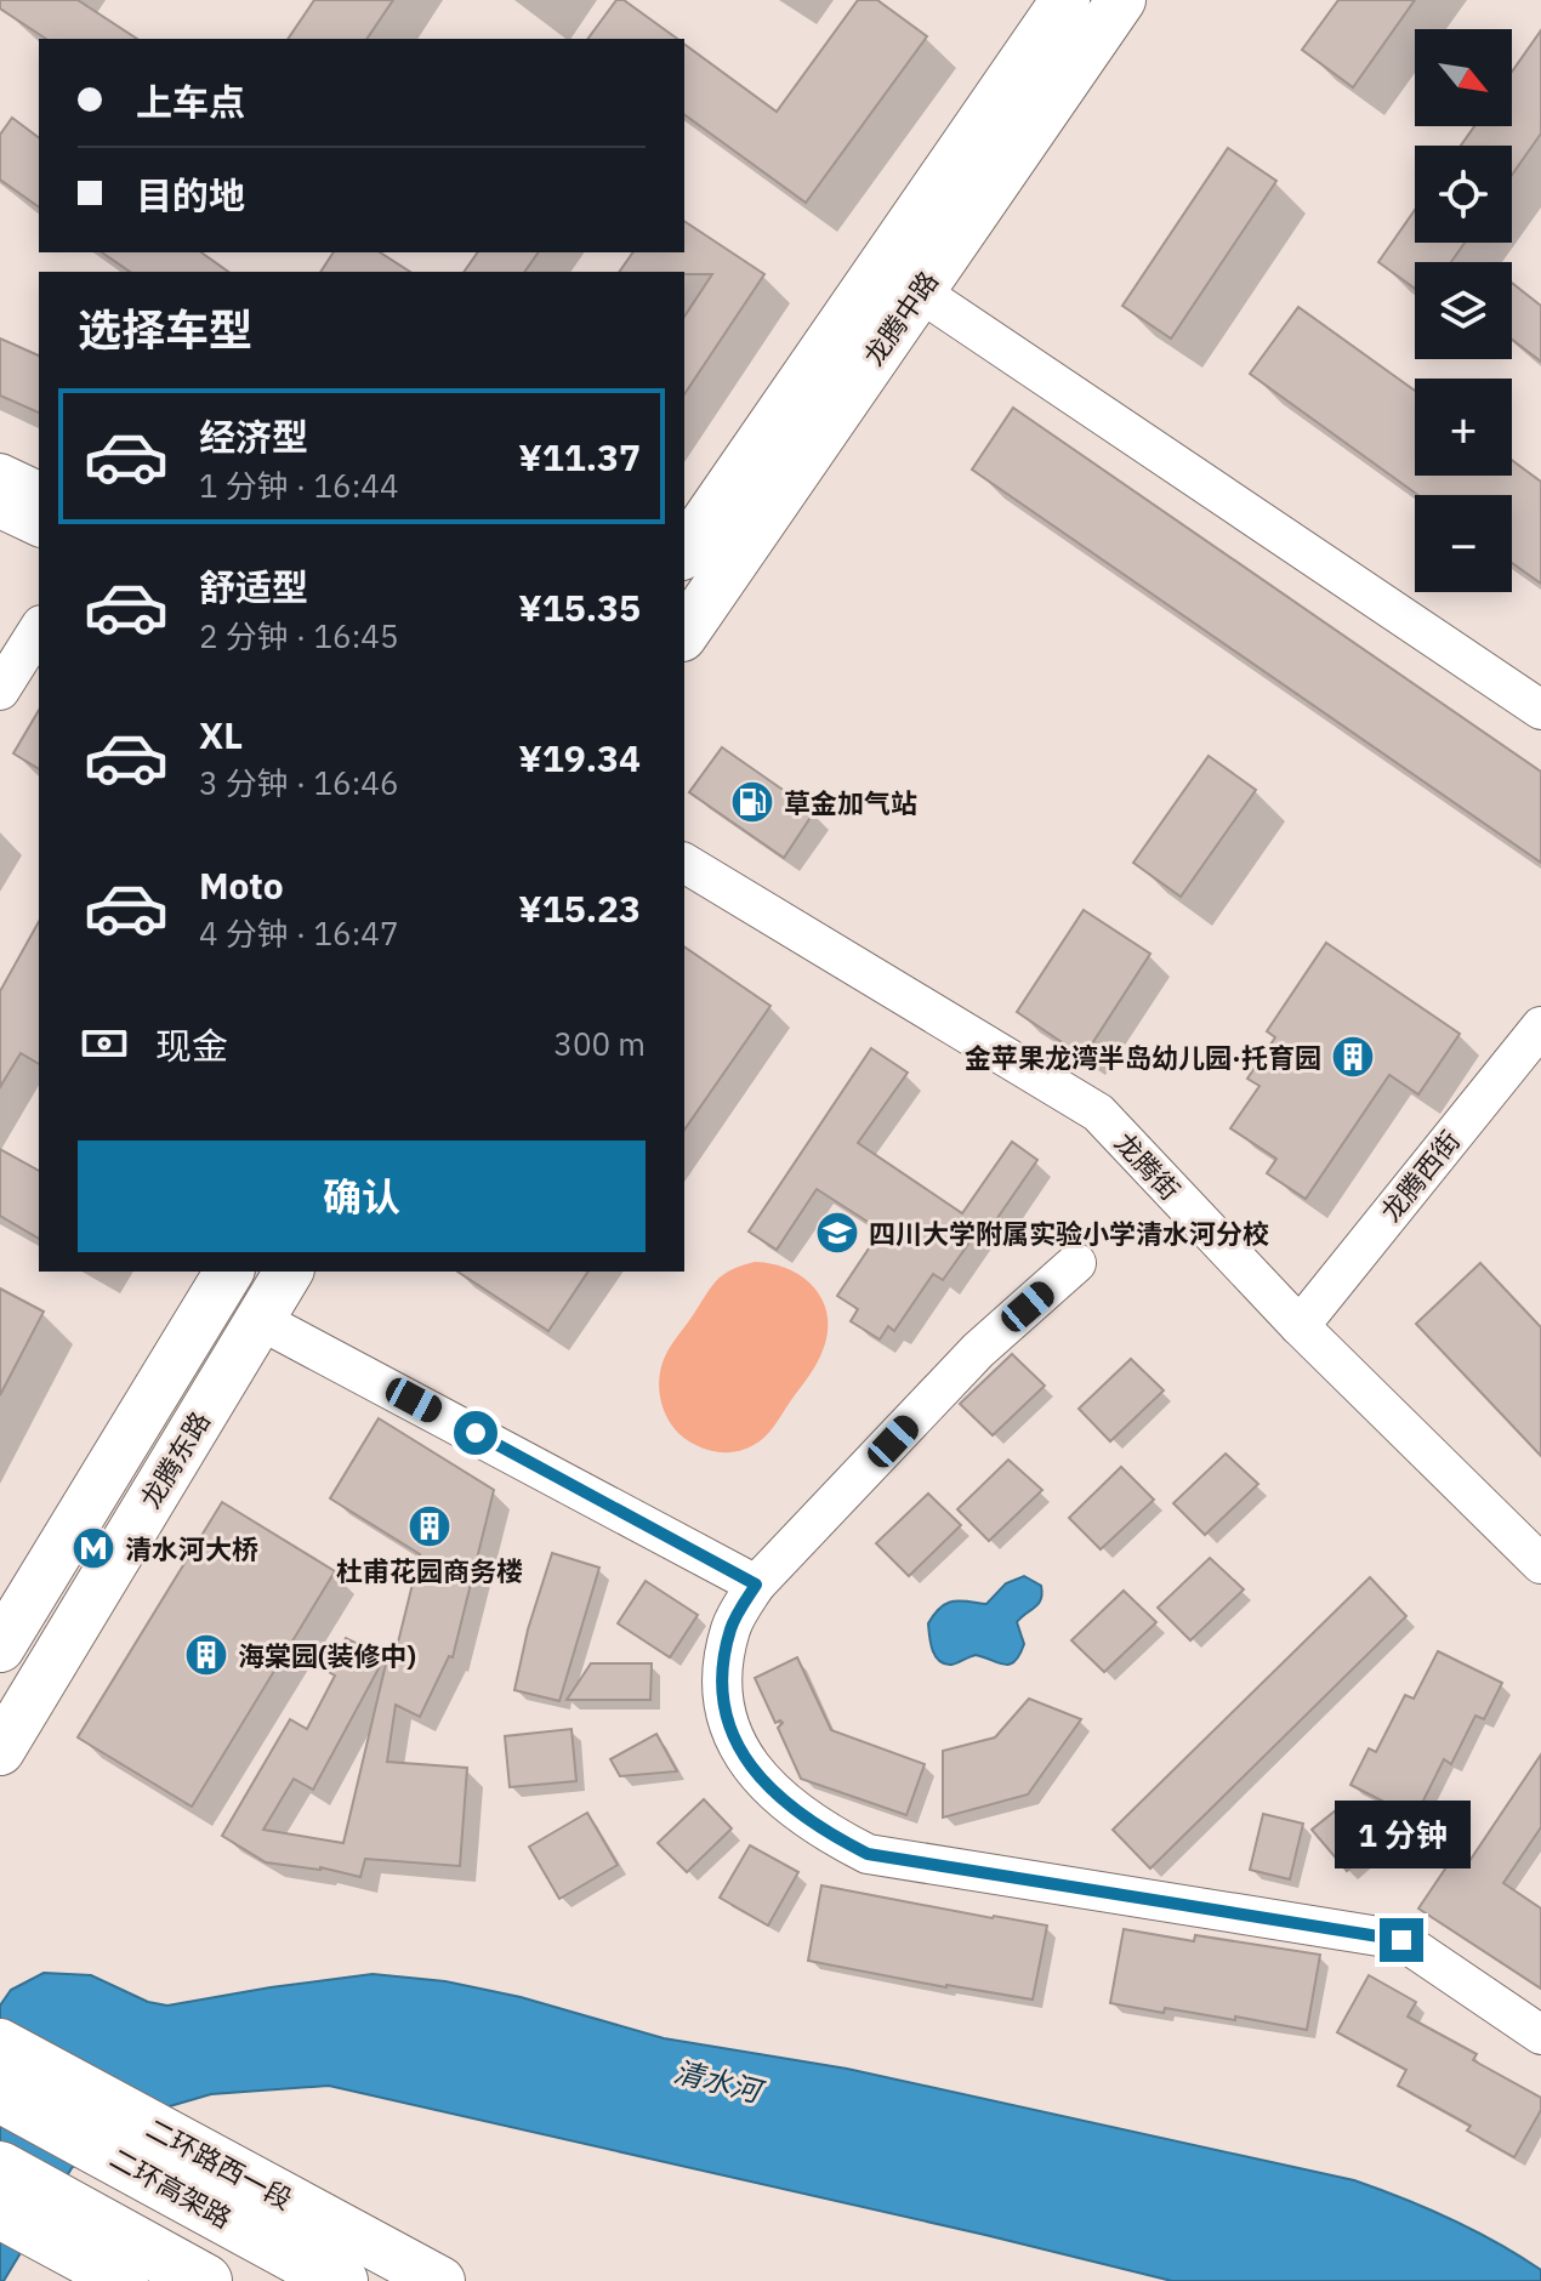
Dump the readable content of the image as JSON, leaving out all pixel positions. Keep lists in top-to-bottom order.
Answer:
{
  "streets": {
    "highway": ["二环高架路"],
    "main road": ["龙腾中路", "龙腾东路", "二环路西一段"],
    "street": ["龙腾街", "龙腾西街"]
  },
  "crossings": [
    ["龙腾街", "龙腾西街"]
  ],
  "water": ["清水河"],
  "places": {
    "fuel station": ["草金加气站"],
    "building": ["金苹果龙湾半岛幼儿园·托育园", "杜甫花园商务楼", "海棠园(装修中)"],
    "school or university": ["四川大学附属实验小学清水河分校"],
    "metro station": ["清水河大桥"]
  },
  "north": "bottom right",
  "page": {
    "map_buttons": ["+", "−"],
    "banner": ["上车点", "目的地"],
    "heading": "选择车型",
    "list": [
      {
        "name": "经济型",
        "note": "1 分钟 · 16:44",
        "value": "¥11.37"
      },
      {
        "name": "舒适型",
        "note": "2 分钟 · 16:45",
        "value": "¥15.35"
      },
      {
        "name": "XL",
        "note": "3 分钟 · 16:46",
        "value": "¥19.34"
      },
      {
        "name": "Moto",
        "note": "4 分钟 · 16:47",
        "value": "¥15.23"
      }
    ],
    "pay": ["现金", "300 m"],
    "buttons": "确认",
    "bubble": "1 分钟"
  }
}
